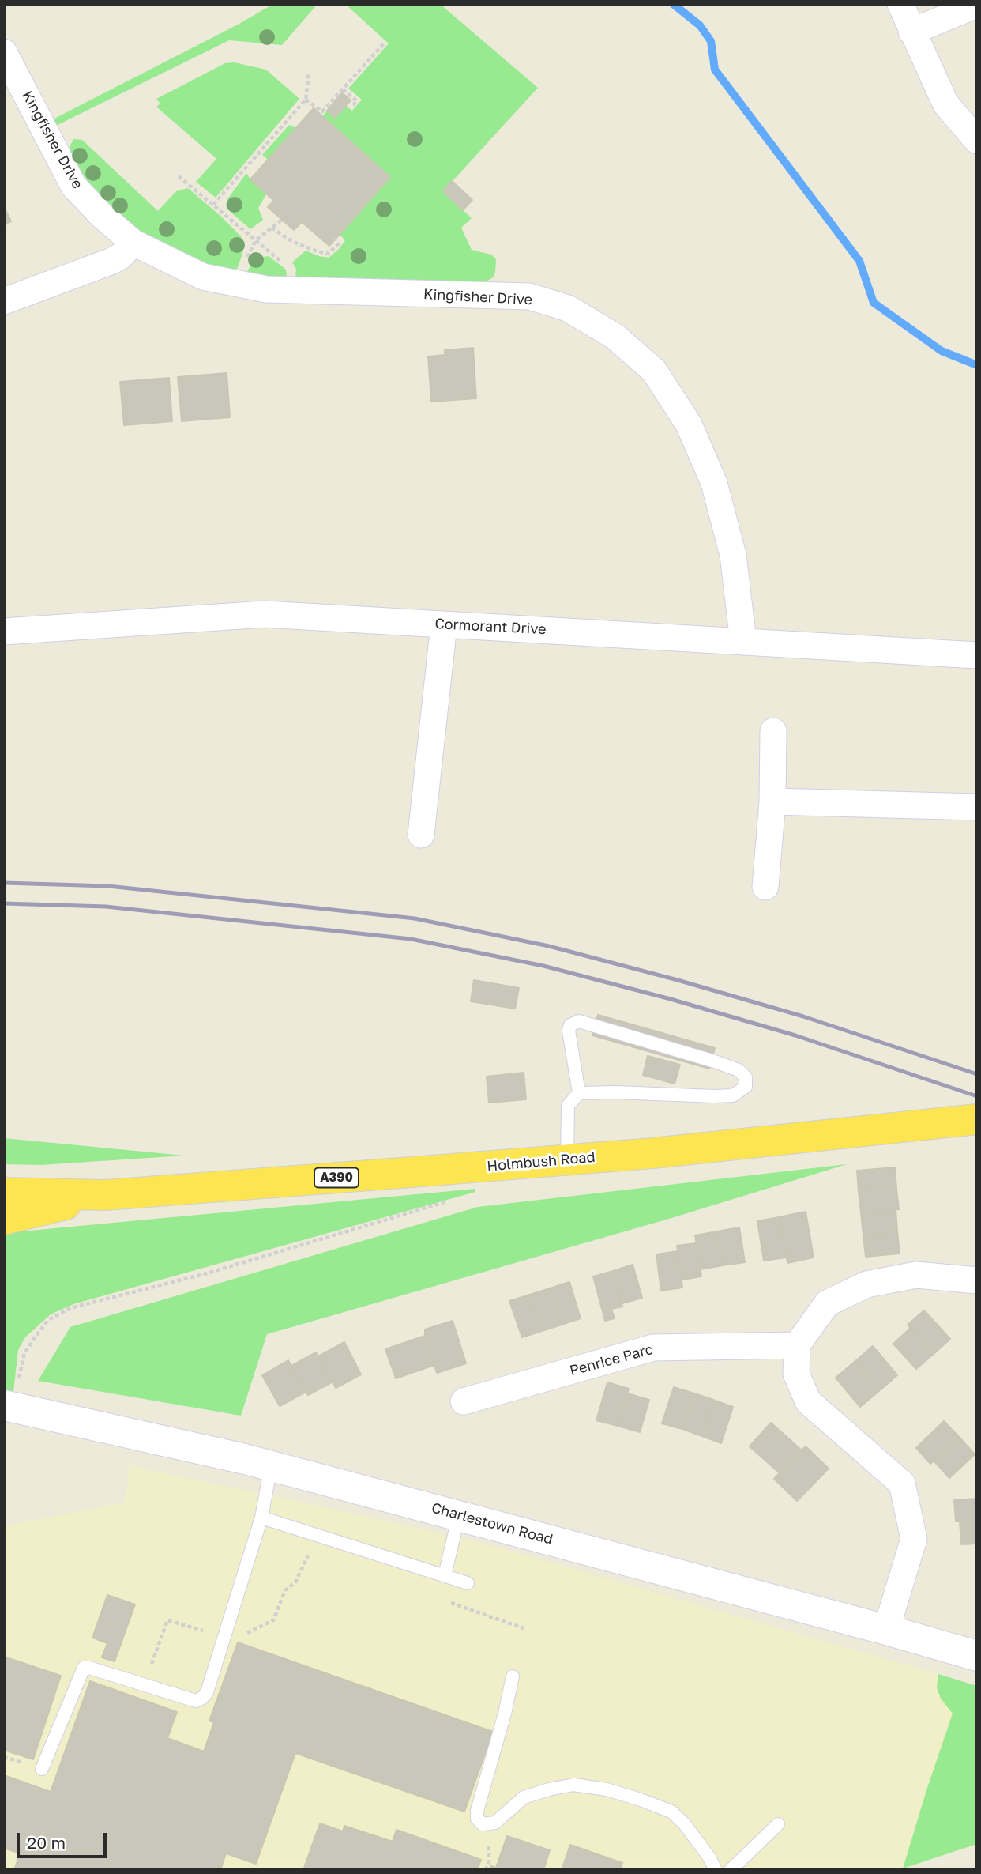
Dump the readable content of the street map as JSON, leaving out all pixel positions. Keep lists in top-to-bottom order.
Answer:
{
  "streets": {
    "highway": ["Holmbush Road", "A390"],
    "street": [
      "Kingfisher Drive",
      "Cormorant Drive",
      "Penrice Parc",
      "Charlestown Road"
    ]
  },
  "crossings": [
    ["Kingfisher Drive", "Cormorant Drive"],
    ["Holmbush Road", "A390"]
  ],
  "scale_bar": "20 m"
}
